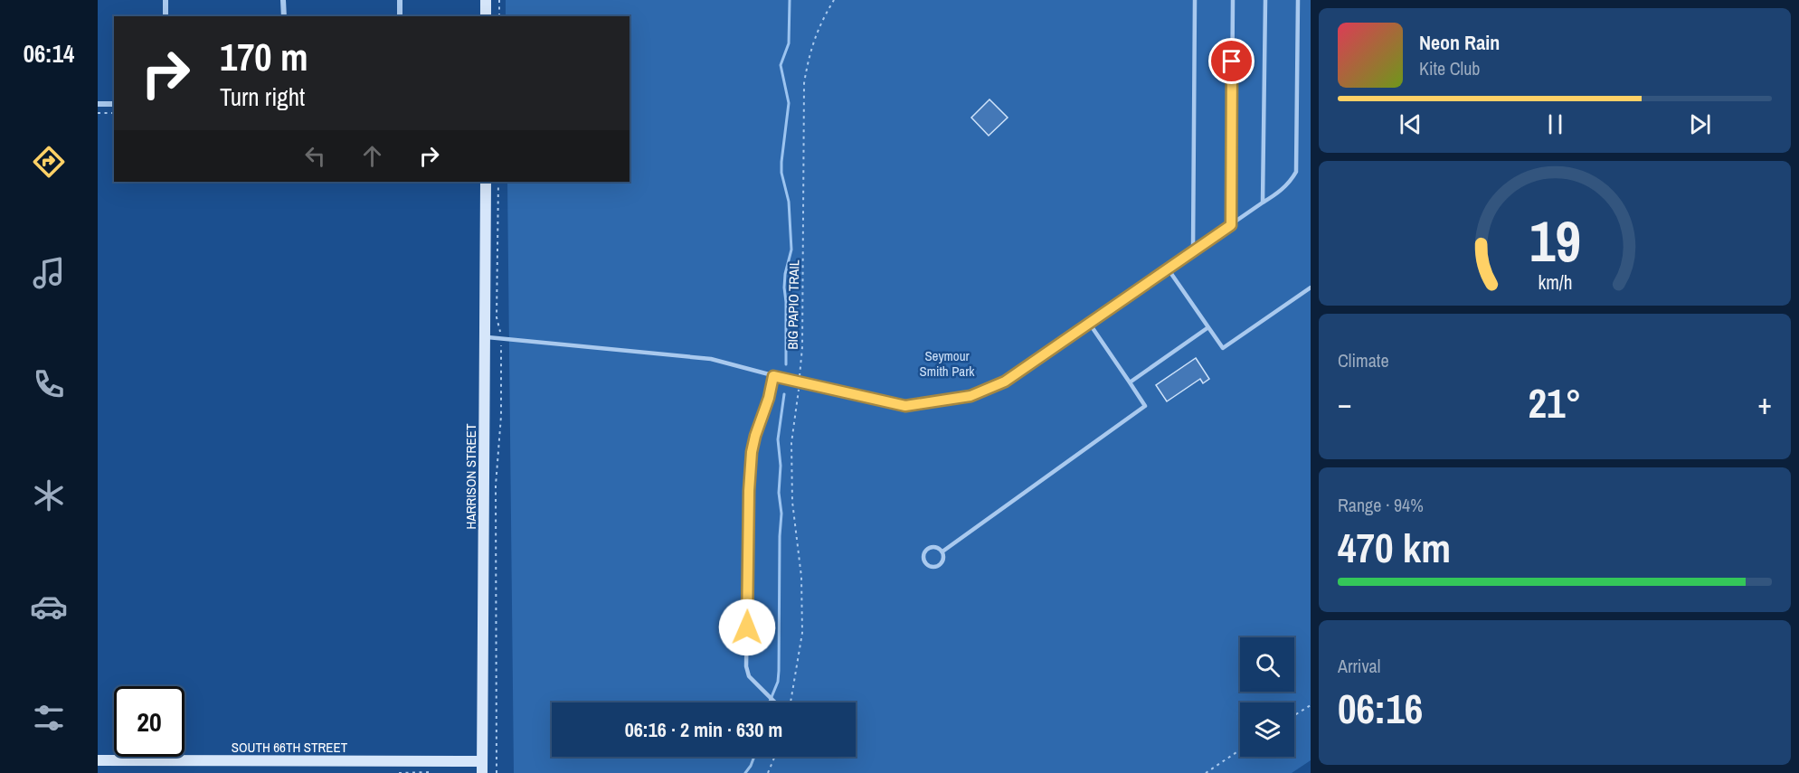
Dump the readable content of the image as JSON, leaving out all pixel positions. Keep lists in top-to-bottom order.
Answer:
{
  "streets": {
    "main road": ["HARRISON STREET", "SOUTH 66TH STREET"],
    "path": ["BIG PAPIO TRAIL"]
  },
  "crossings": [
    ["HARRISON STREET", "SOUTH 66TH STREET"]
  ],
  "parks": ["Seymour Smith Park"],
  "page": {
    "tabs": "06:14",
    "turn": ["170 m", "Turn right"],
    "song": ["Neon Rain", "Kite Club"],
    "tile": [
      "Climate",
      ["Range · 94%", "470 km"],
      ["Arrival", "06:16"]
    ],
    "heat": ["−", "21°", "+"],
    "limit": "20",
    "trip": "06:16 · 2 min · 630 m",
    "gauge": ["19", "km/h"]
  }
}
